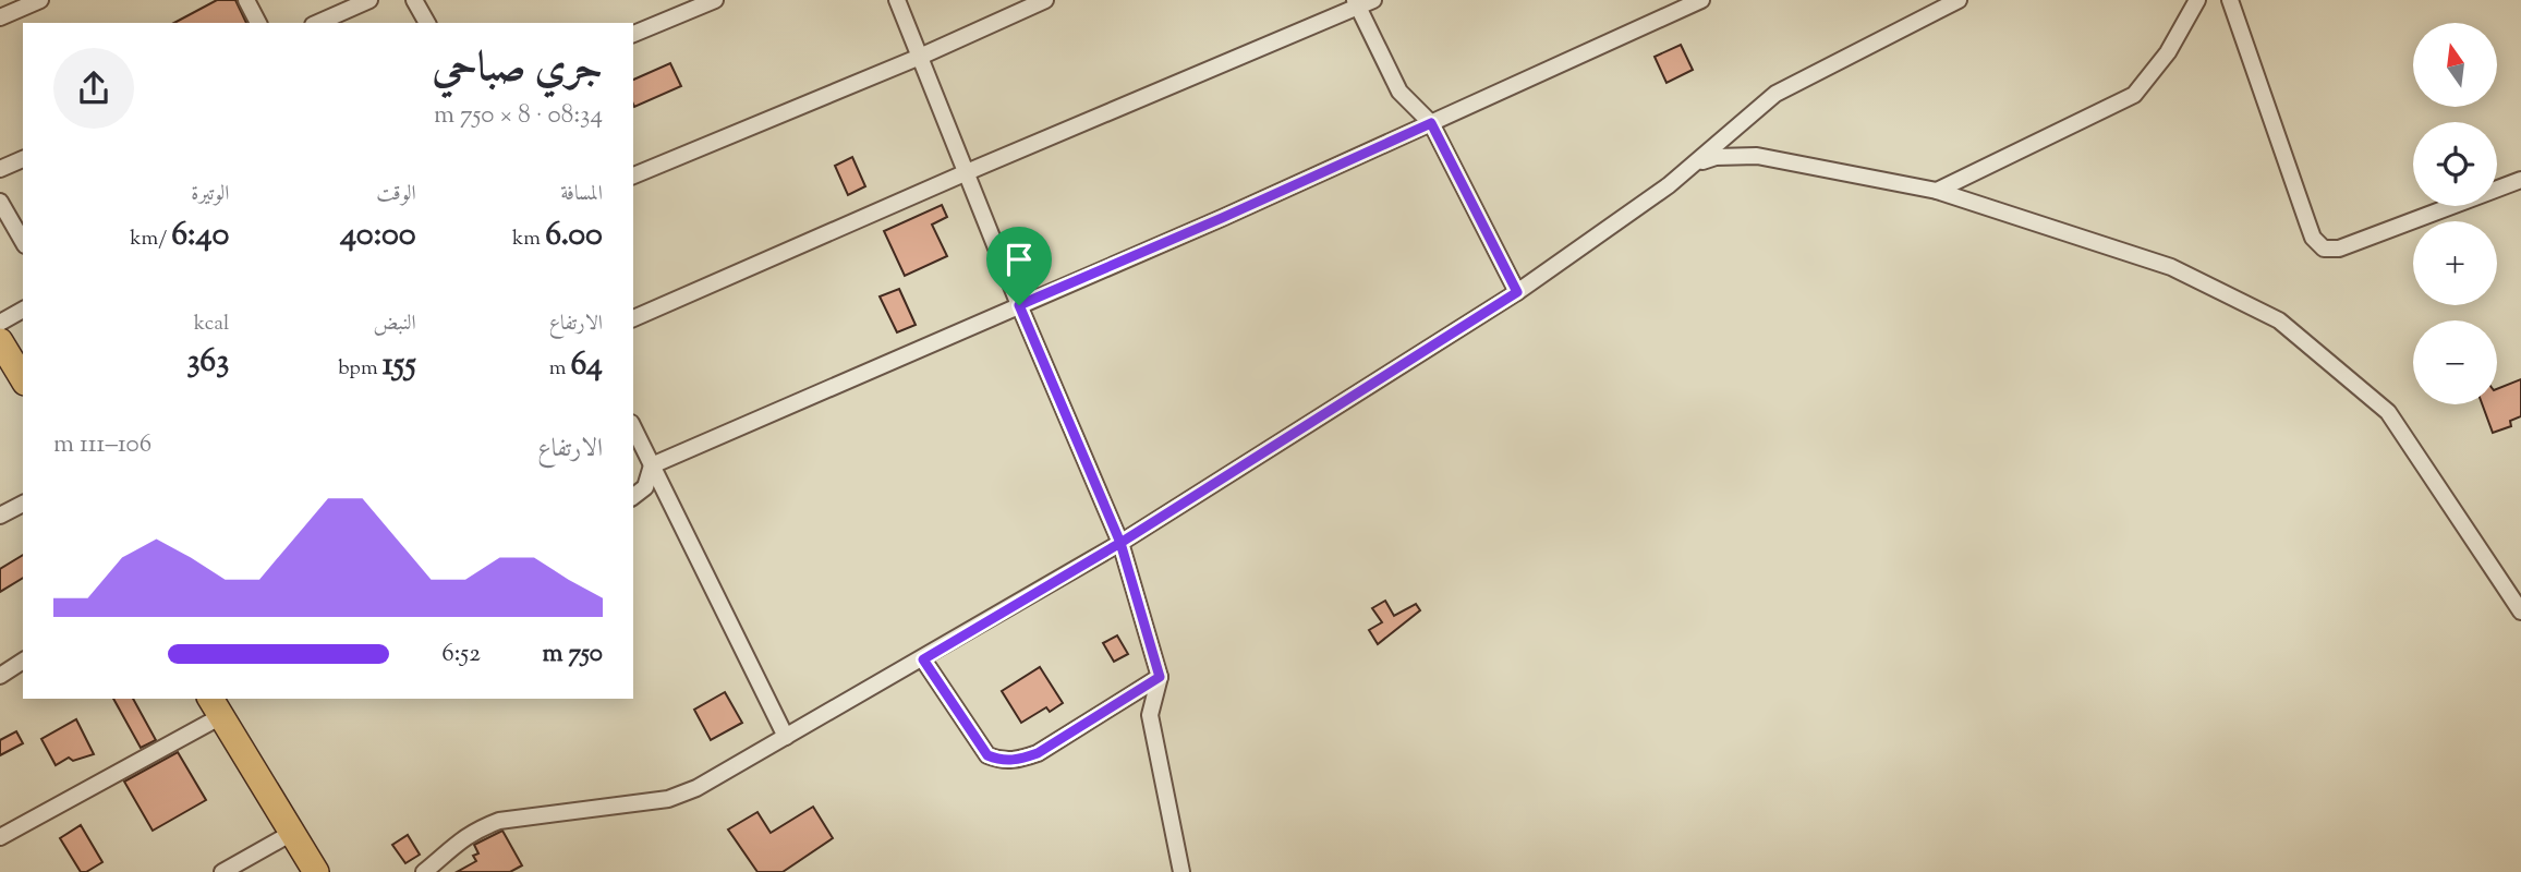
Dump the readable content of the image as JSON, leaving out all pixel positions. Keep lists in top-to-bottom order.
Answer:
{
  "north": "top",
  "page": {
    "map_buttons": ["+", "−"],
    "heading": ["جري صباحي", "08:34 · 8 × 750 m"],
    "stats": [
      ["المسافة", "6.00 km"],
      ["الوقت", "40:00"],
      ["الوتيرة", "6:40 /km"],
      ["الارتفاع", "64 m"],
      ["النبض", "155 bpm"],
      ["kcal", "363"]
    ],
    "chart": ["الارتفاع", "106–111 m"],
    "list": [
      {
        "name": "750 m",
        "note": "6:52"
      }
    ]
  }
}
